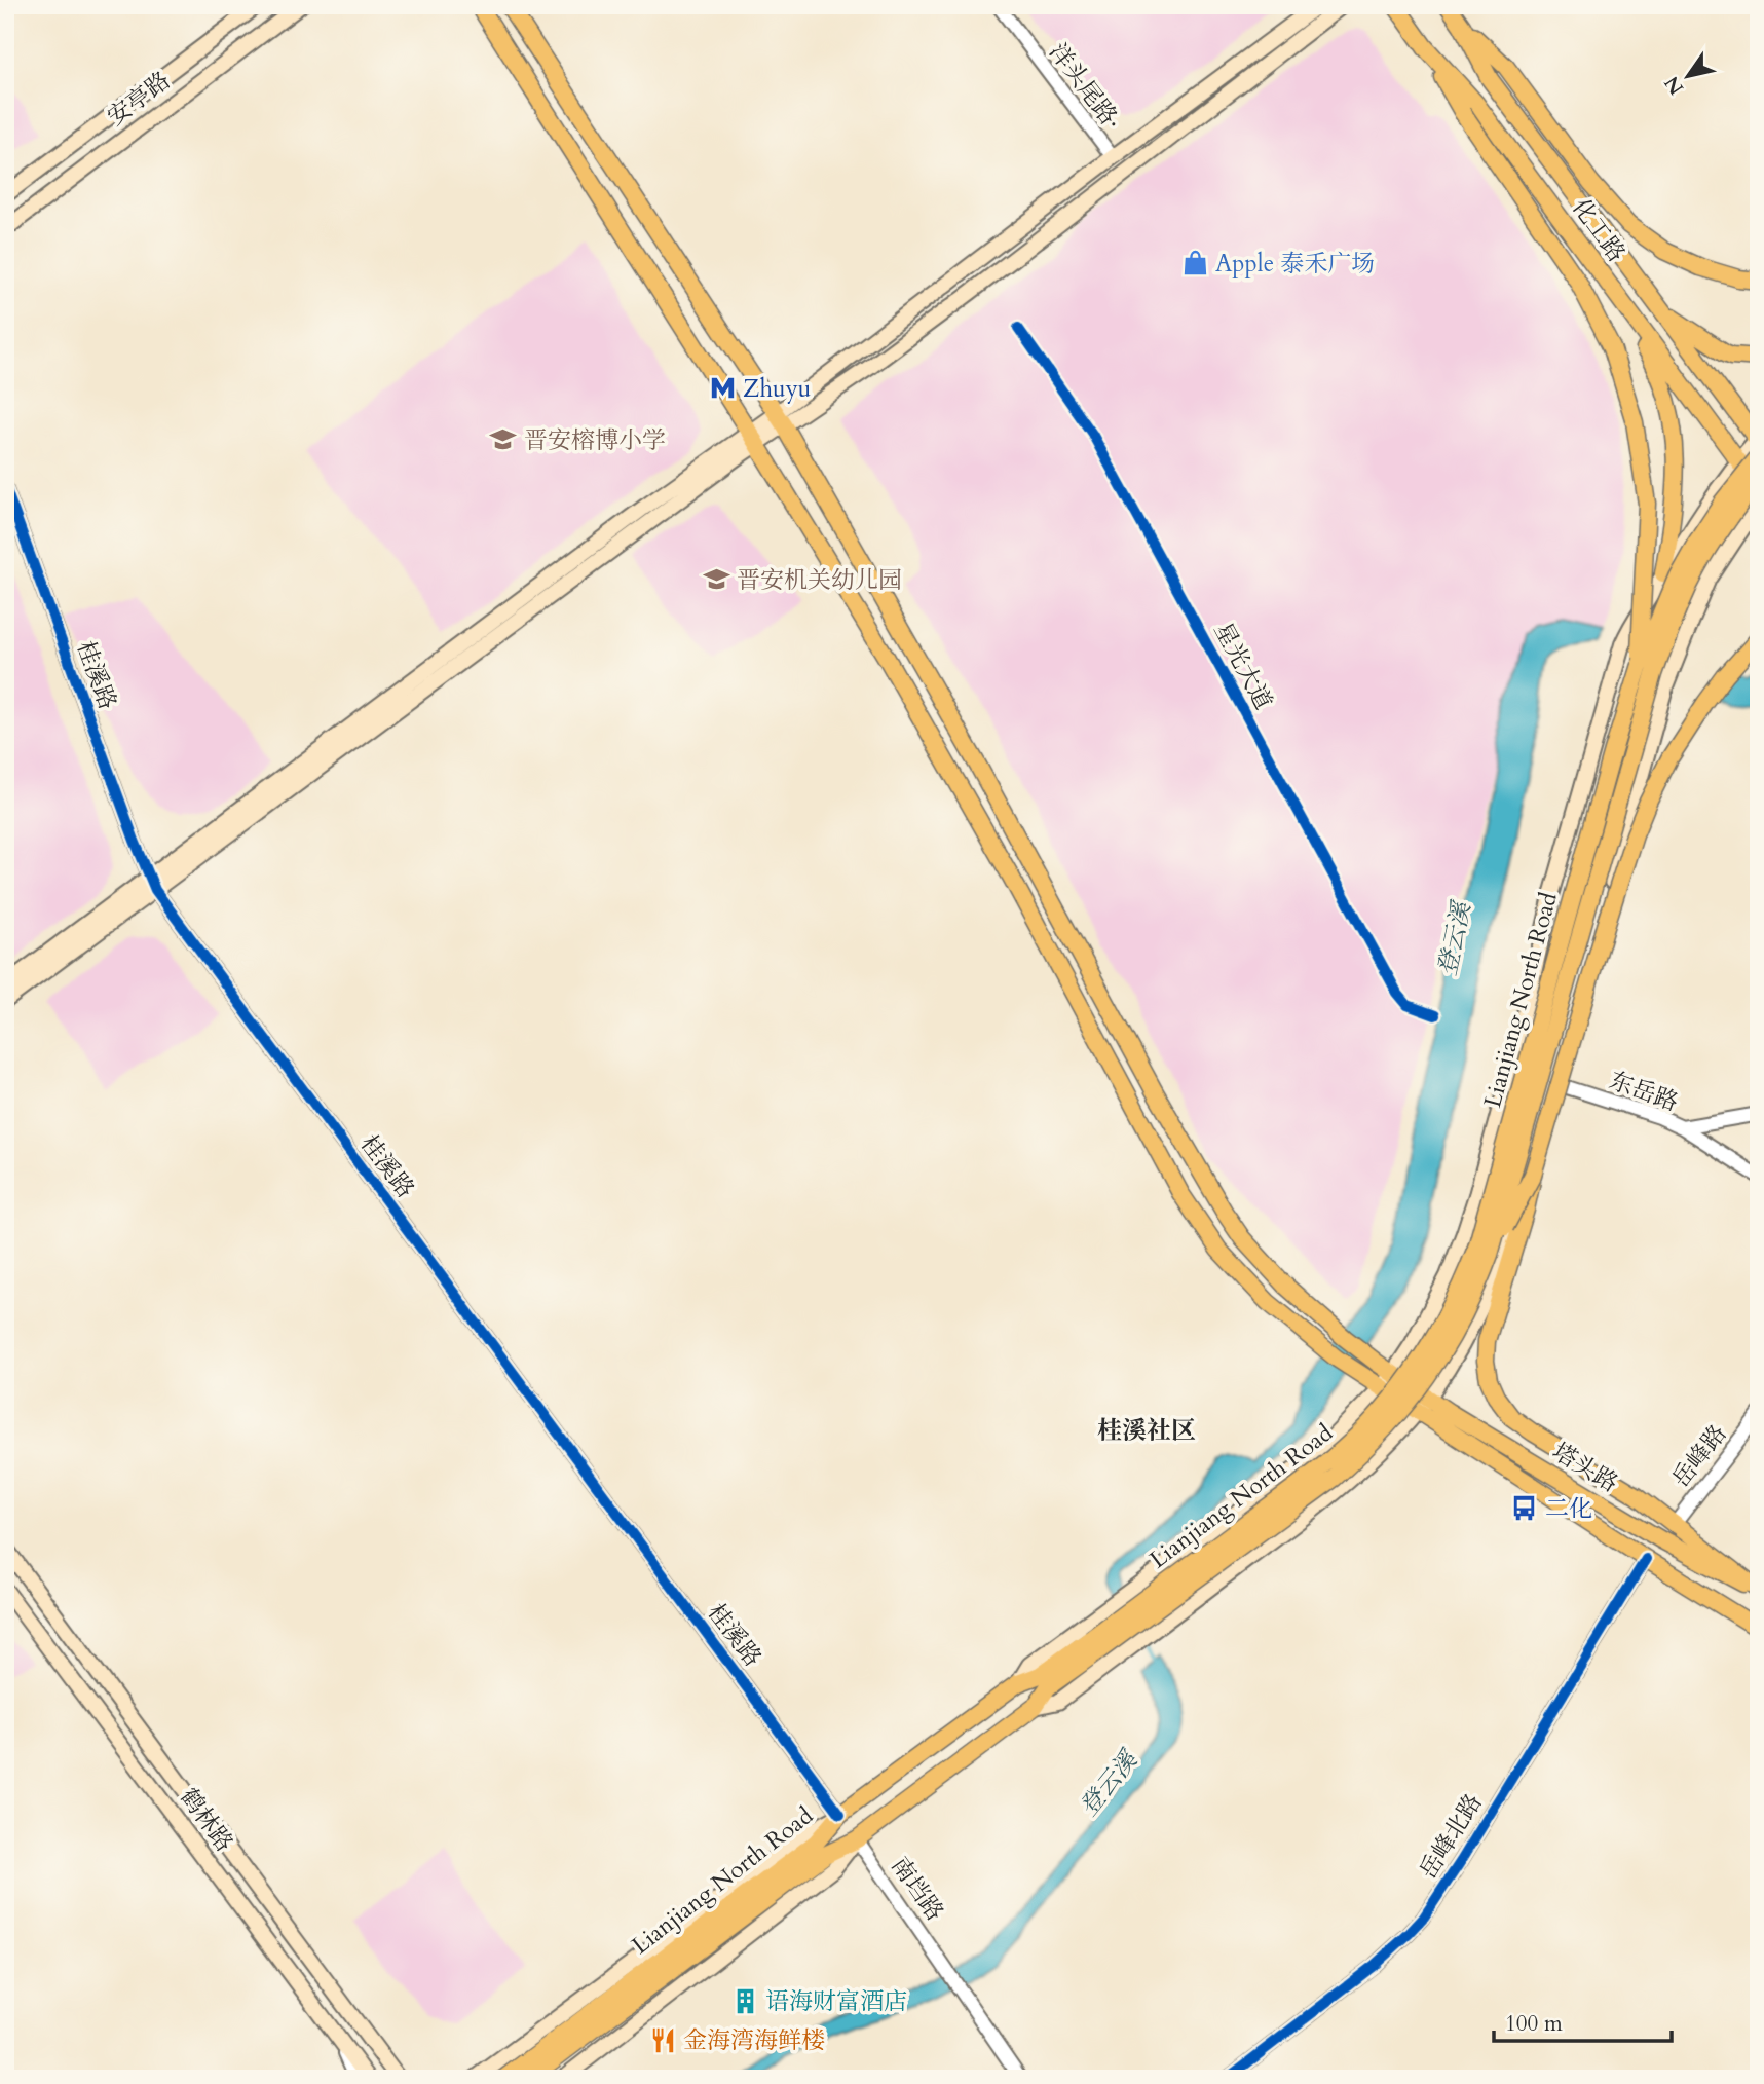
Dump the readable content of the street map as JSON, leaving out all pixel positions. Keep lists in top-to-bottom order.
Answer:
{
  "streets": {
    "main road": [
      "安亭路",
      "化工路",
      "Lianjiang North Road",
      "塔头路",
      "鹤林路"
    ],
    "street": [
      "洋头尾路·",
      "星光大道",
      "桂溪路",
      "东岳路",
      "岳峰路",
      "岳峰北路",
      "南垱路"
    ]
  },
  "crossings": [
    ["化工路", "Lianjiang North Road"],
    ["桂溪路", "Lianjiang North Road"],
    ["Lianjiang North Road", "南垱路"],
    ["塔头路", "岳峰北路"]
  ],
  "districts": ["桂溪社区"],
  "water": ["登云溪"],
  "places": {
    "shop": ["Apple 泰禾广场"],
    "metro station": ["Zhuyu"],
    "school or university": ["晋安榕博小学", "晋安机关幼儿园"],
    "bus stop": ["二化"],
    "building": ["语海财富酒店"],
    "restaurant": ["金海湾海鲜楼"]
  },
  "scale_bar": "100 m",
  "north": "bottom left"
}
